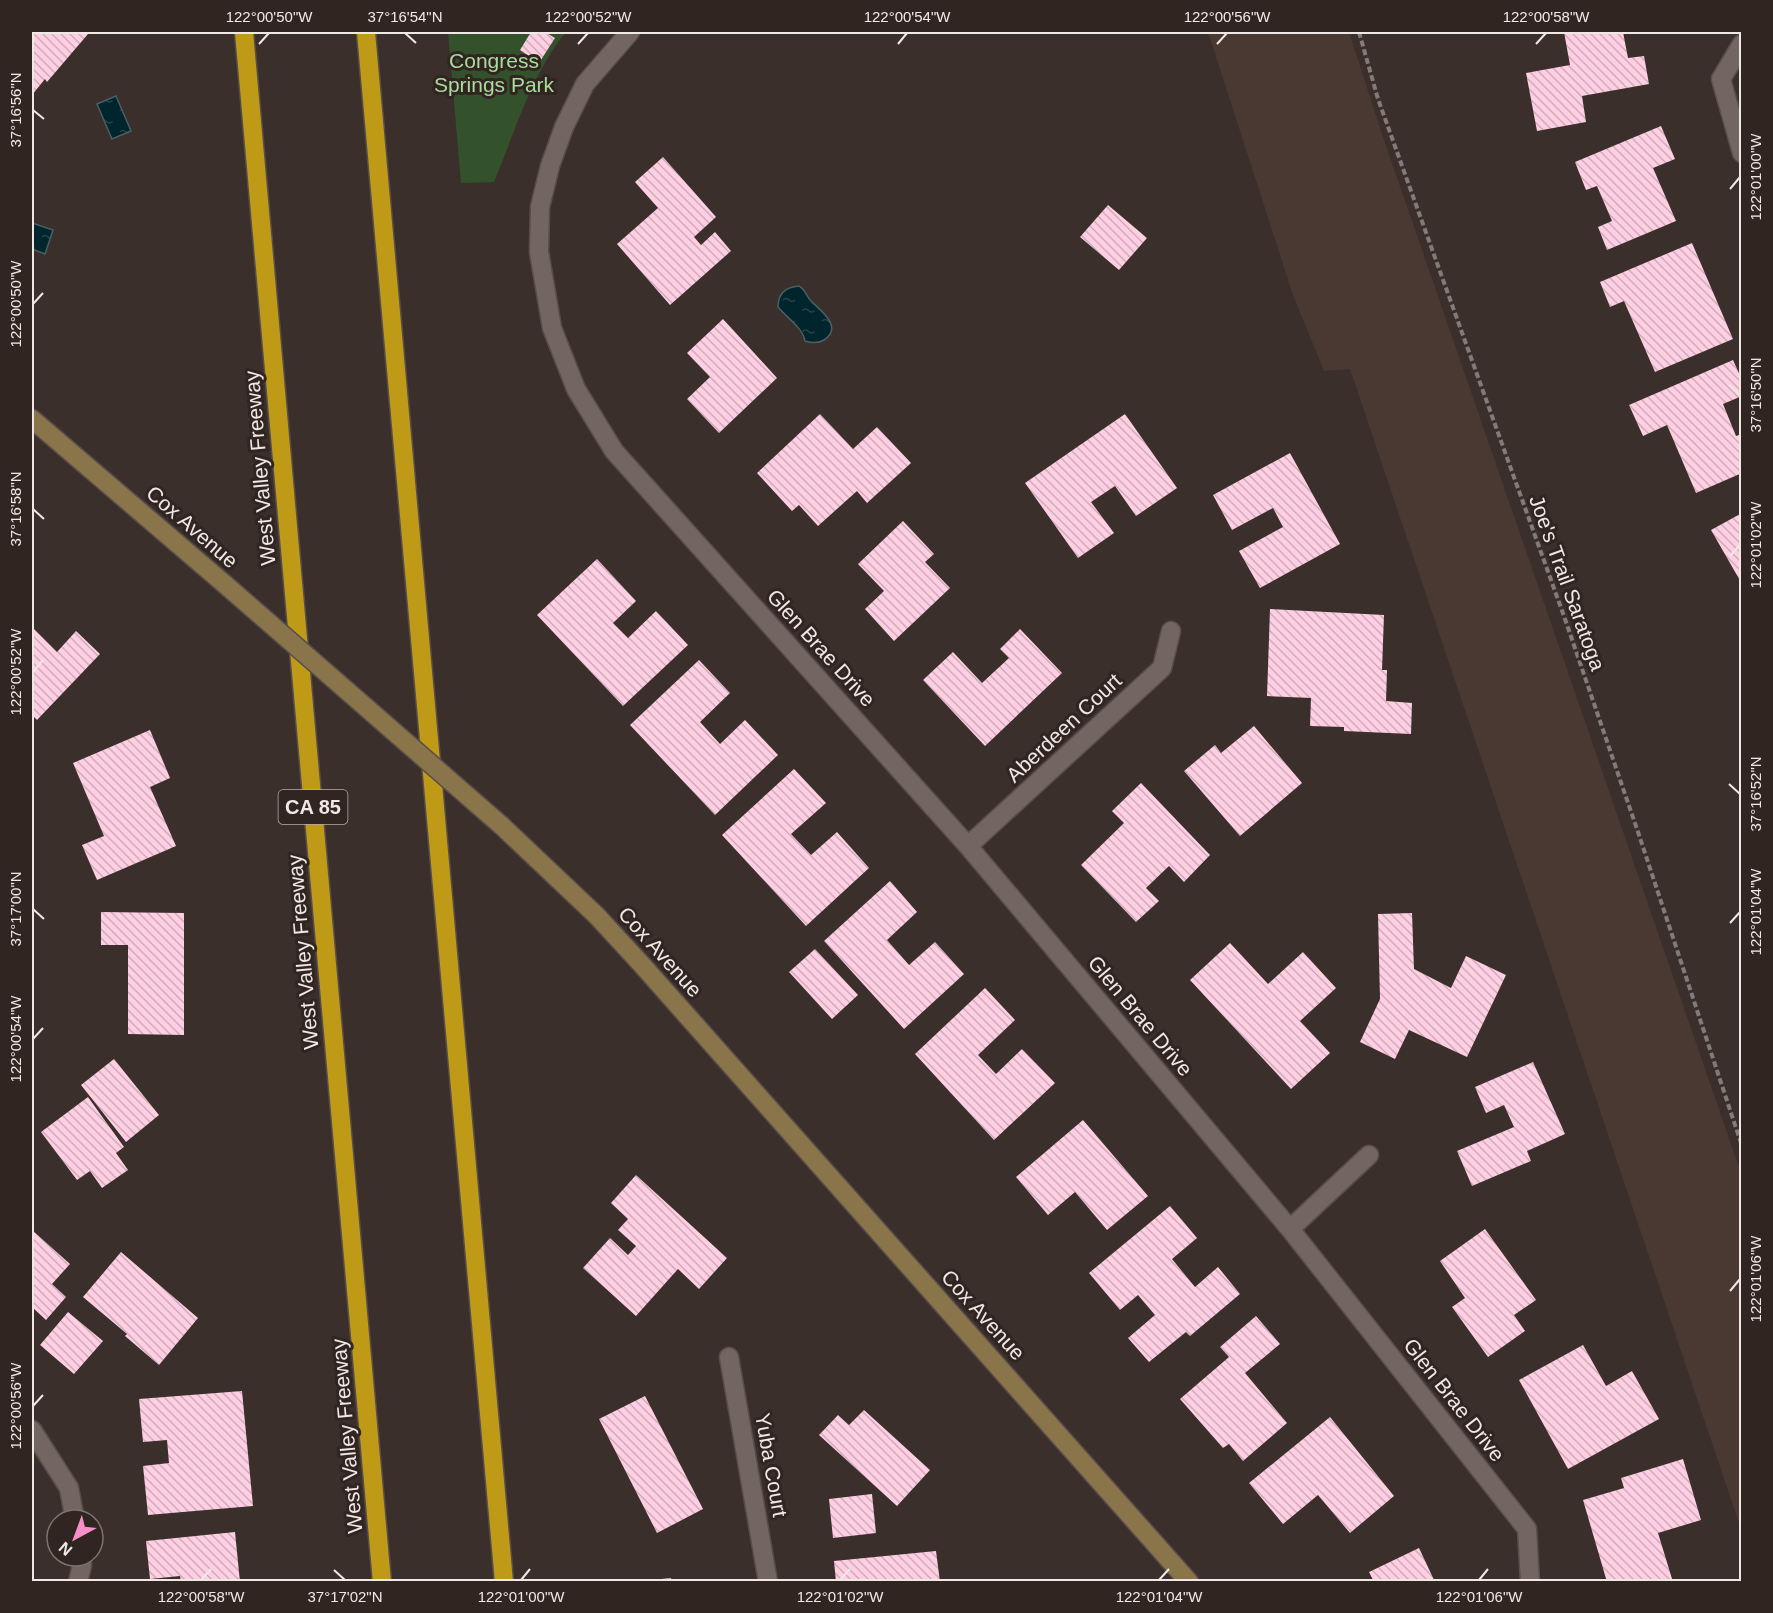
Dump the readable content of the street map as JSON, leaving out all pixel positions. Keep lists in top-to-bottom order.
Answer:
{
  "streets": {
    "highway": ["West Valley Freeway", "CA 85"],
    "main road": ["Cox Avenue"],
    "street": ["Glen Brae Drive", "Aberdeen Court", "Yuba Court"],
    "path": ["Joe's Trail Saratoga"]
  },
  "crossings": [
    ["Glen Brae Drive", "Aberdeen Court"]
  ],
  "parks": ["Congress Springs Park"],
  "north": "bottom left",
  "coordinates": [
    "122°00'50\"W",
    "37°16'54\"N",
    "122°00'52\"W",
    "122°00'54\"W",
    "122°00'56\"W",
    "122°00'58\"W",
    "37°16'56\"N",
    "122°01'00\"W",
    "37°16'50\"N",
    "37°16'58\"N",
    "122°01'02\"W",
    "37°16'52\"N",
    "37°17'00\"N",
    "122°01'04\"W",
    "122°01'06\"W",
    "37°17'02\"N"
  ]
}
